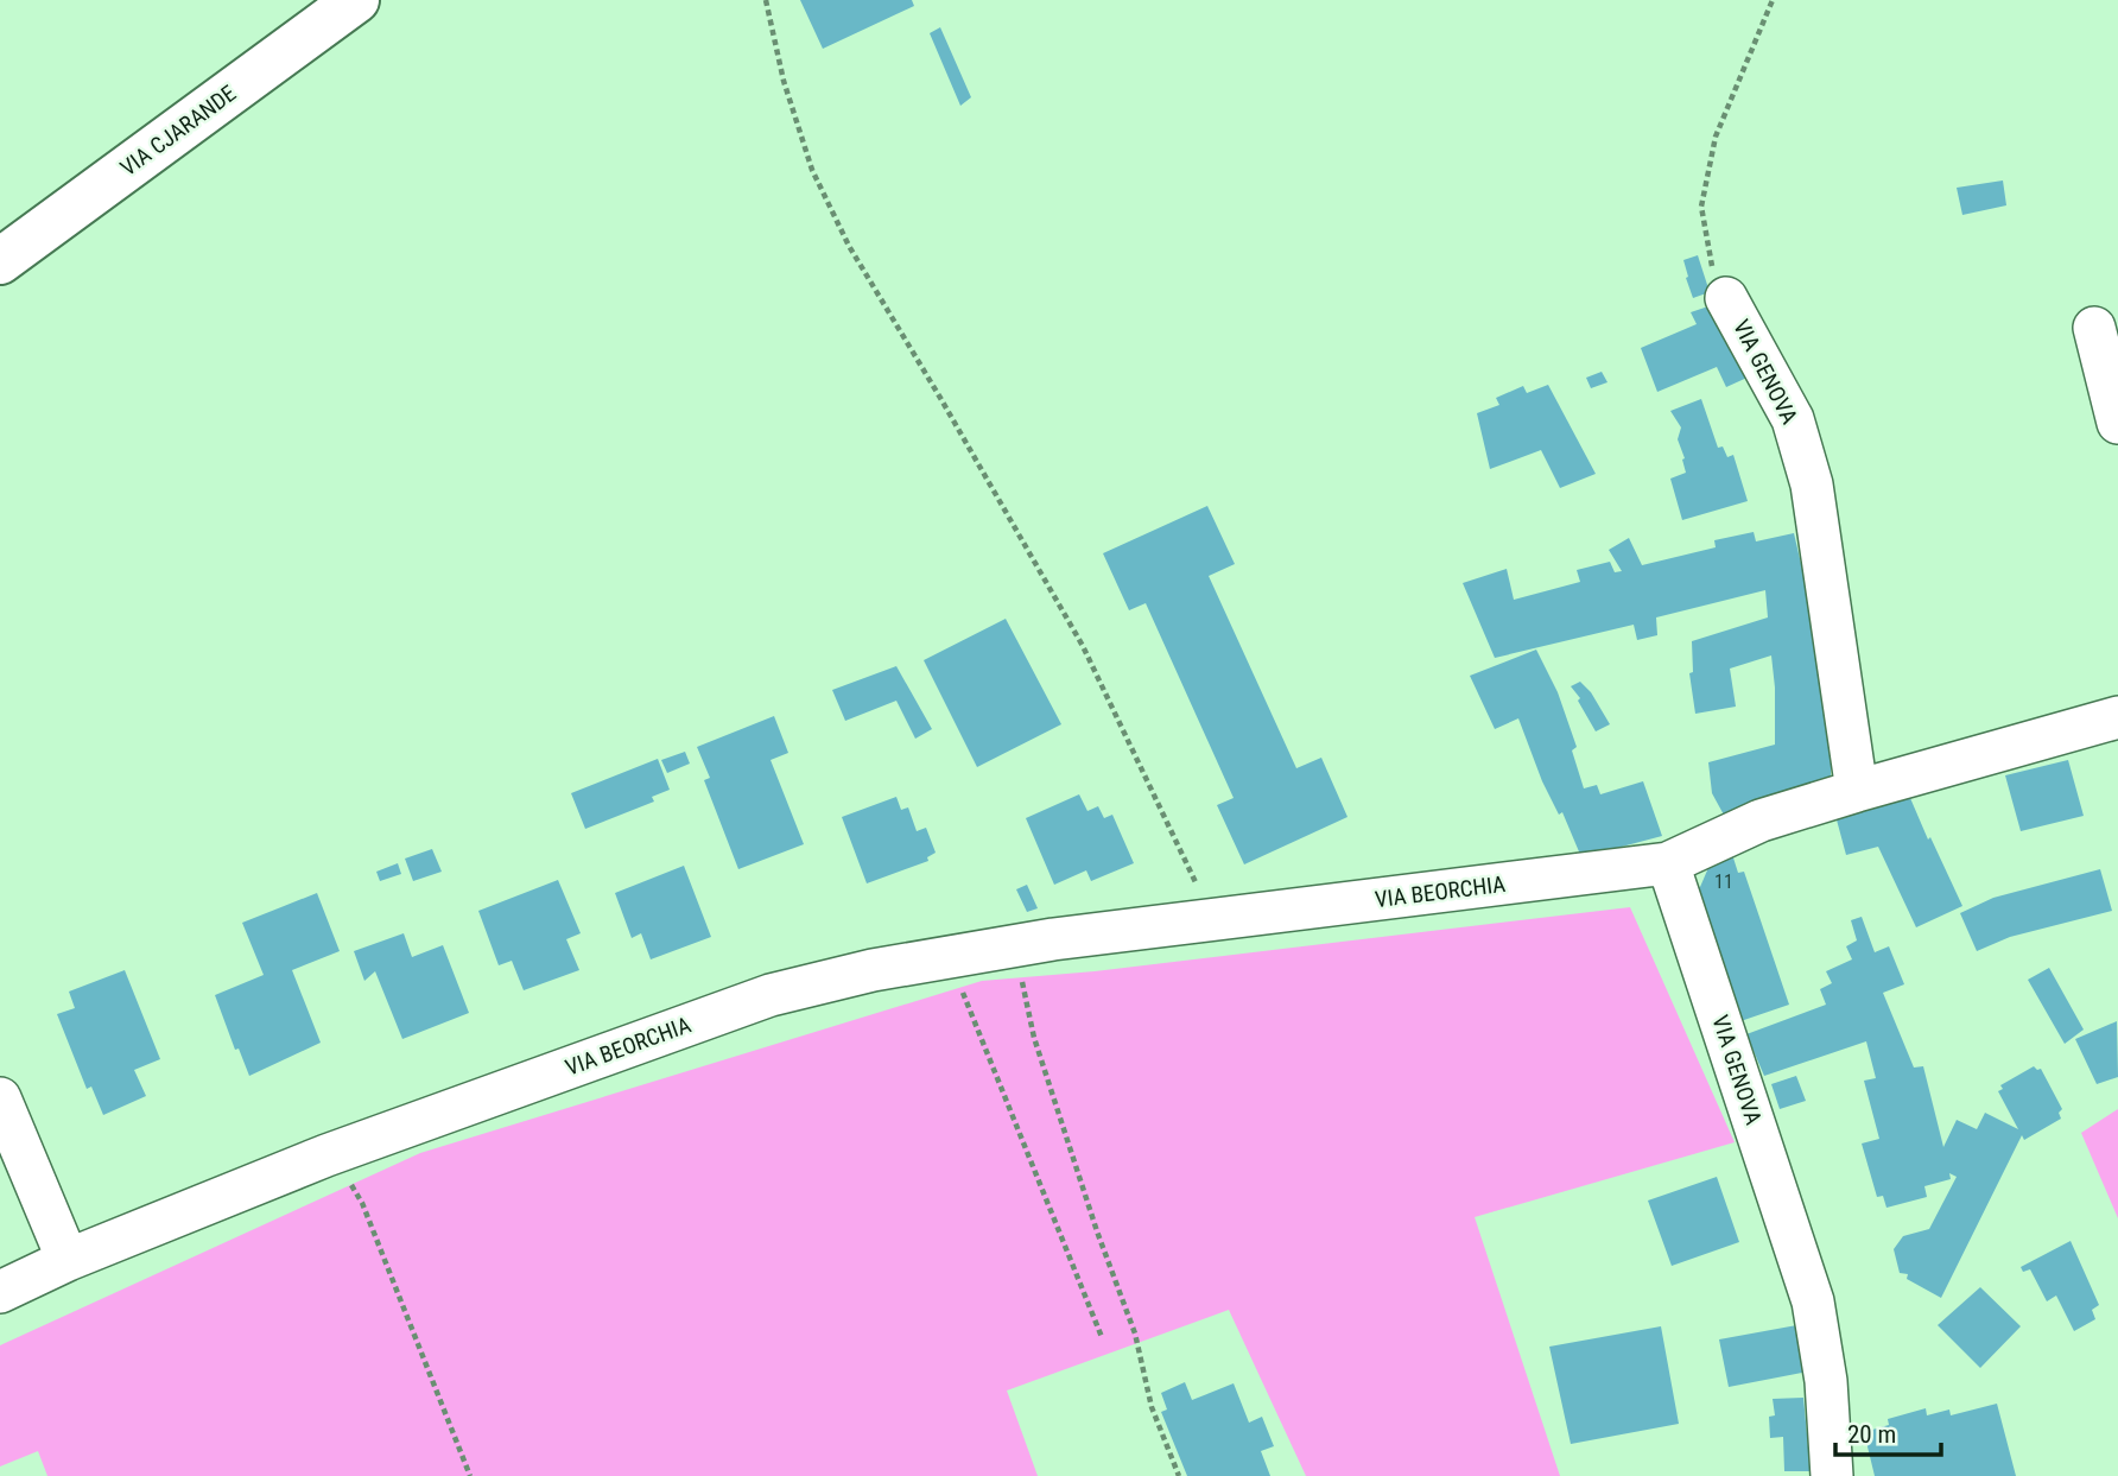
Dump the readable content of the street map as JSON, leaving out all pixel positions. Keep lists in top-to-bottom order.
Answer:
{
  "streets": {
    "main road": ["VIA CJARANDE"],
    "street": ["VIA GENOVA", "VIA BEORCHIA"]
  },
  "crossings": [
    ["VIA GENOVA", "VIA BEORCHIA"]
  ],
  "house_numbers": ["11"],
  "scale_bar": "20 m"
}
